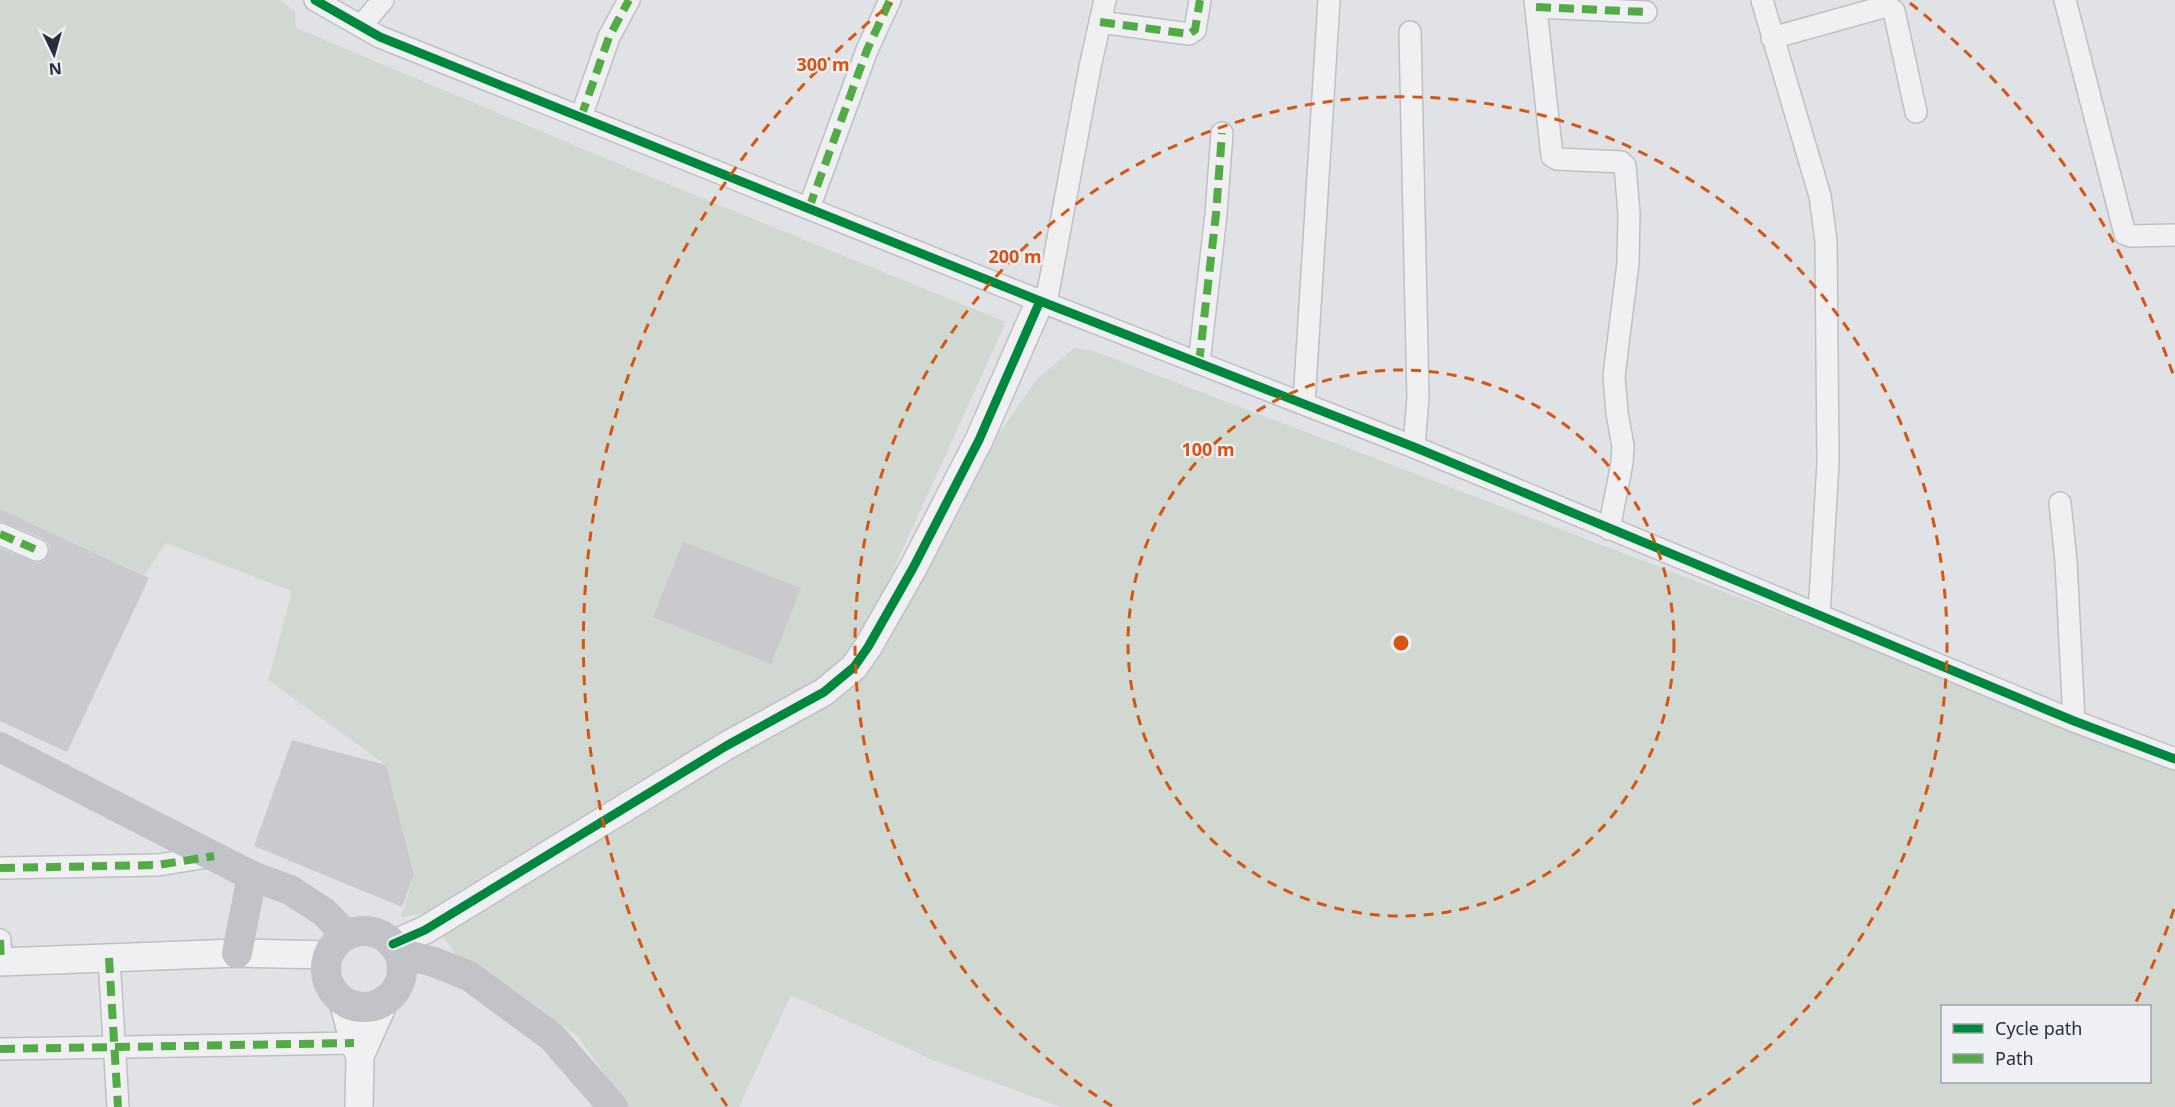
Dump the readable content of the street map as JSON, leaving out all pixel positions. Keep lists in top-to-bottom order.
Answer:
{
  "legend": ["Cycle path", "Path"],
  "north": "bottom",
  "rings": ["300 m", "200 m", "100 m"]
}
